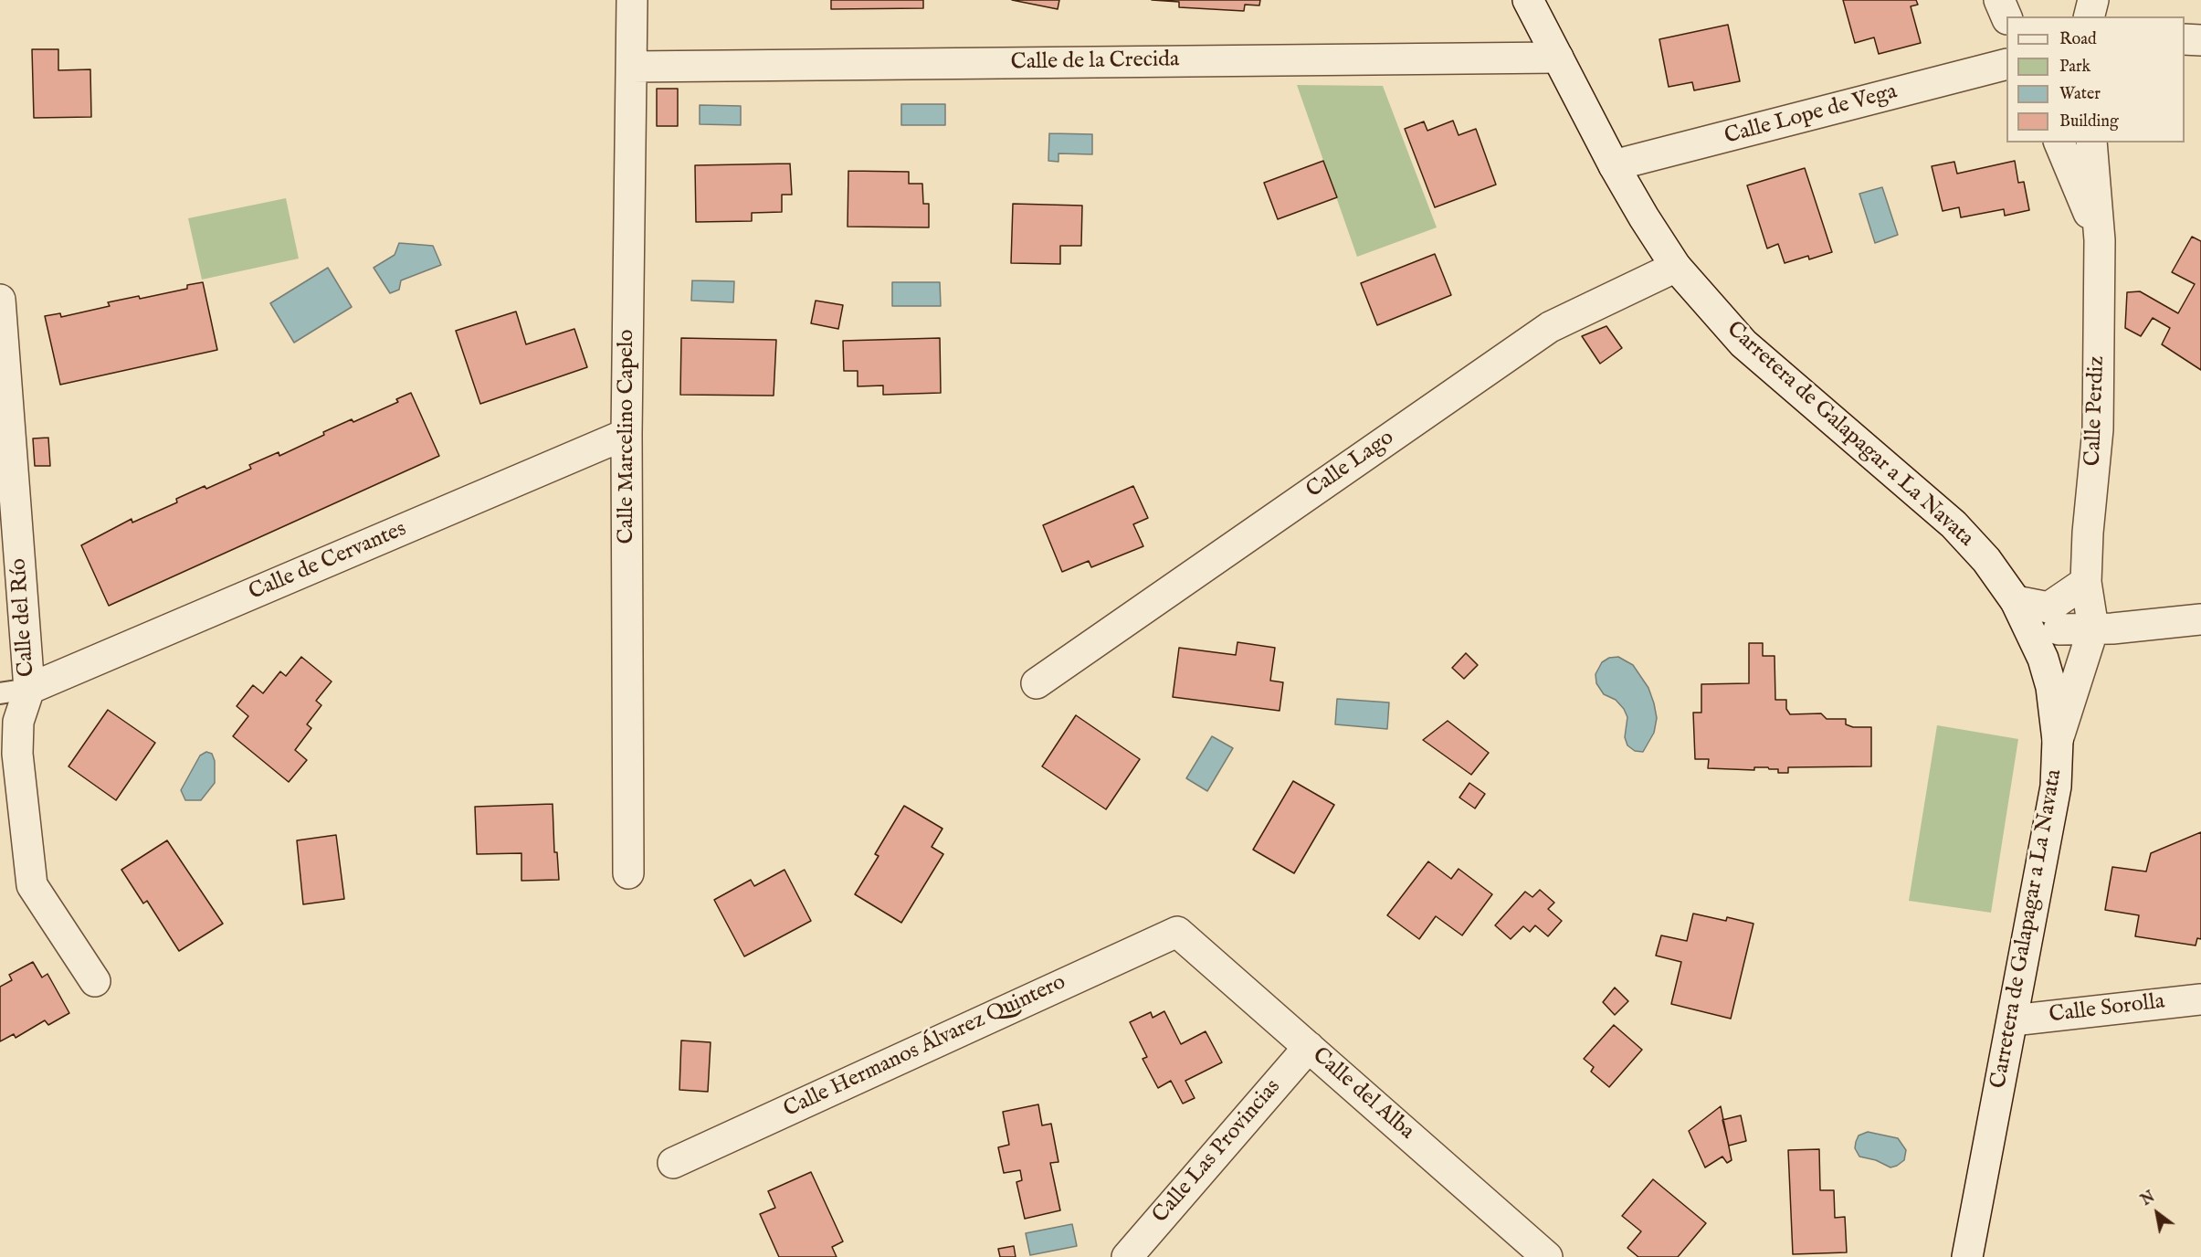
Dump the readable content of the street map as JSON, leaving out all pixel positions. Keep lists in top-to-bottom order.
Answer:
{
  "streets": {
    "street": [
      "Calle de la Crecida",
      "Calle Lope de Vega",
      "Calle Perdiz",
      "Carretera de Galapagar a La Navata",
      "Calle Marcelino Capelo",
      "Calle Lago",
      "Calle de Cervantes",
      "Calle del Río",
      "Calle Sorolla",
      "Calle Hermanos Álvarez Quintero",
      "Calle del Alba",
      "Calle Las Provincias"
    ]
  },
  "crossings": [
    ["Calle de la Crecida", "Carretera de Galapagar a La Navata"],
    ["Calle de la Crecida", "Calle Marcelino Capelo"],
    ["Calle Lope de Vega", "Carretera de Galapagar a La Navata"],
    ["Calle Perdiz", "Carretera de Galapagar a La Navata"],
    ["Carretera de Galapagar a La Navata", "Calle Lago"],
    ["Carretera de Galapagar a La Navata", "Calle Sorolla"],
    ["Calle Marcelino Capelo", "Calle de Cervantes"],
    ["Calle de Cervantes", "Calle del Río"],
    ["Calle Hermanos Álvarez Quintero", "Calle del Alba"],
    ["Calle del Alba", "Calle Las Provincias"]
  ],
  "legend": [
    "Road",
    "Park",
    "Water",
    "Building"
  ],
  "north": "top left"
}
